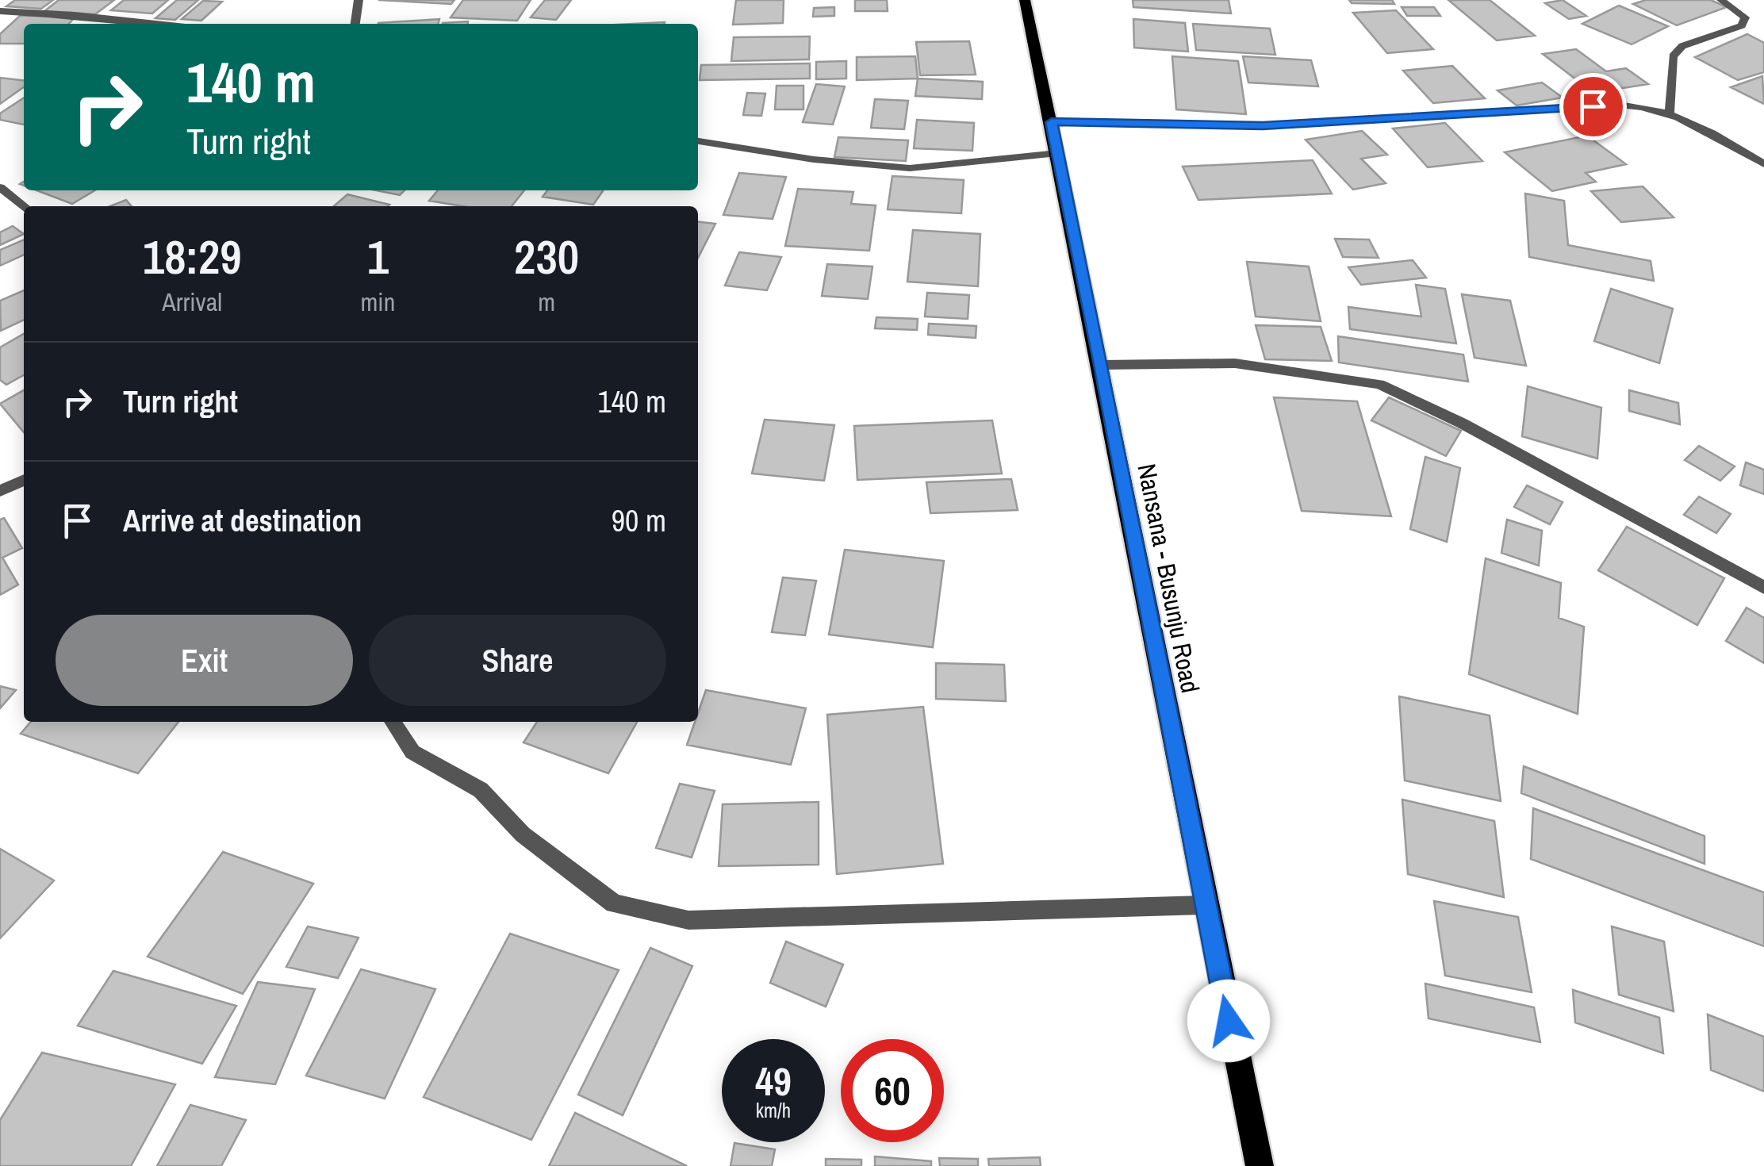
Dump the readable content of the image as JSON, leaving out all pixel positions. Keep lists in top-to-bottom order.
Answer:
{
  "streets": {
    "main road": ["Nansana - Busunju Road"]
  },
  "page": {
    "turn": ["140 m", "Turn right"],
    "eta": [
      "18:29",
      "Arrival",
      "1",
      "min",
      "230",
      "m"
    ],
    "list": [
      {
        "name": "Turn right",
        "value": "140 m"
      },
      {
        "name": "Arrive at destination",
        "value": "90 m"
      }
    ],
    "buttons": ["Exit", "Share"],
    "speed": "49 km/h",
    "limit": "60"
  }
}
